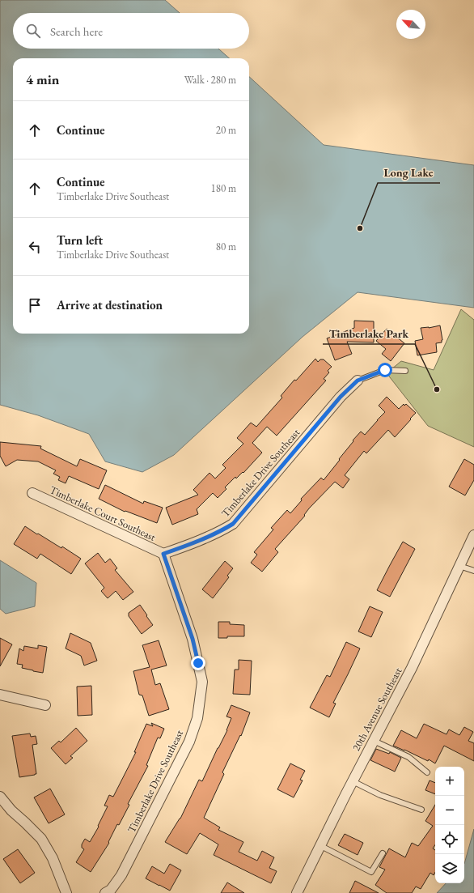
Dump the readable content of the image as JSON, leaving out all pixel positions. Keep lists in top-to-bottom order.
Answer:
{
  "streets": {
    "street": ["Timberlake Drive Southeast", "Timberlake Court Southeast", "20th Avenue Southeast"]
  },
  "crossings": [
    ["Timberlake Drive Southeast", "Timberlake Court Southeast"]
  ],
  "places": ["Long Lake", "Timberlake Park"],
  "north": "top left",
  "page": {
    "search": "Search here",
    "heading": ["4 min", "Walk · 280 m"],
    "list": [
      ["Continue", "20 m"],
      ["Continue", "Timberlake Drive Southeast", "180 m"],
      ["Turn left", "Timberlake Drive Southeast", "80 m"],
      "Arrive at destination"
    ],
    "map_buttons": ["+", "−"]
  }
}
